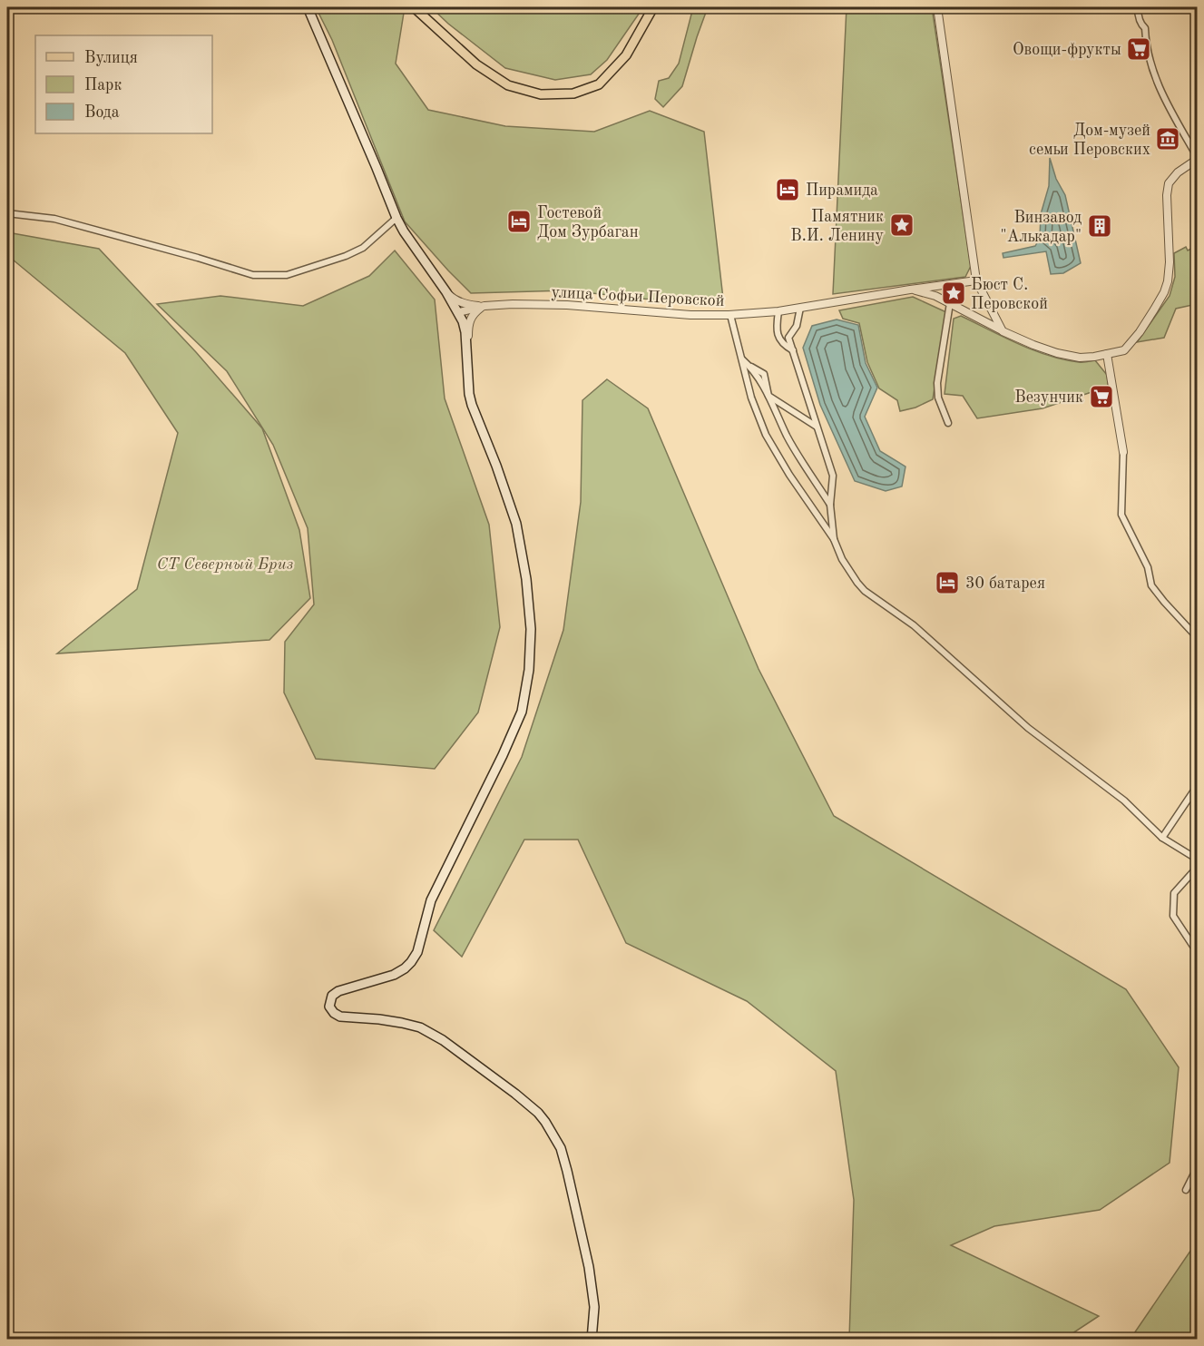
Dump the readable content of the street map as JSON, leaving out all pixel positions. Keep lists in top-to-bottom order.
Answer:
{
  "streets": {
    "street": ["улица Софьи Перовской"]
  },
  "parks": ["СТ Северный Бриз"],
  "places": {
    "supermarket": ["Овощи-фрукты", "Везунчик"],
    "museum": ["Дом-музей семьи Перовских"],
    "hotel": ["Пирамида", "Гостевой Дом Зурбаган", "30 батарея"],
    "place": ["Памятник В.И. Ленину", "Бюст С. Перовской"],
    "building": ["Винзавод \"Алькадар\""]
  },
  "legend": ["Вулиця", "Парк", "Вода"]
}
